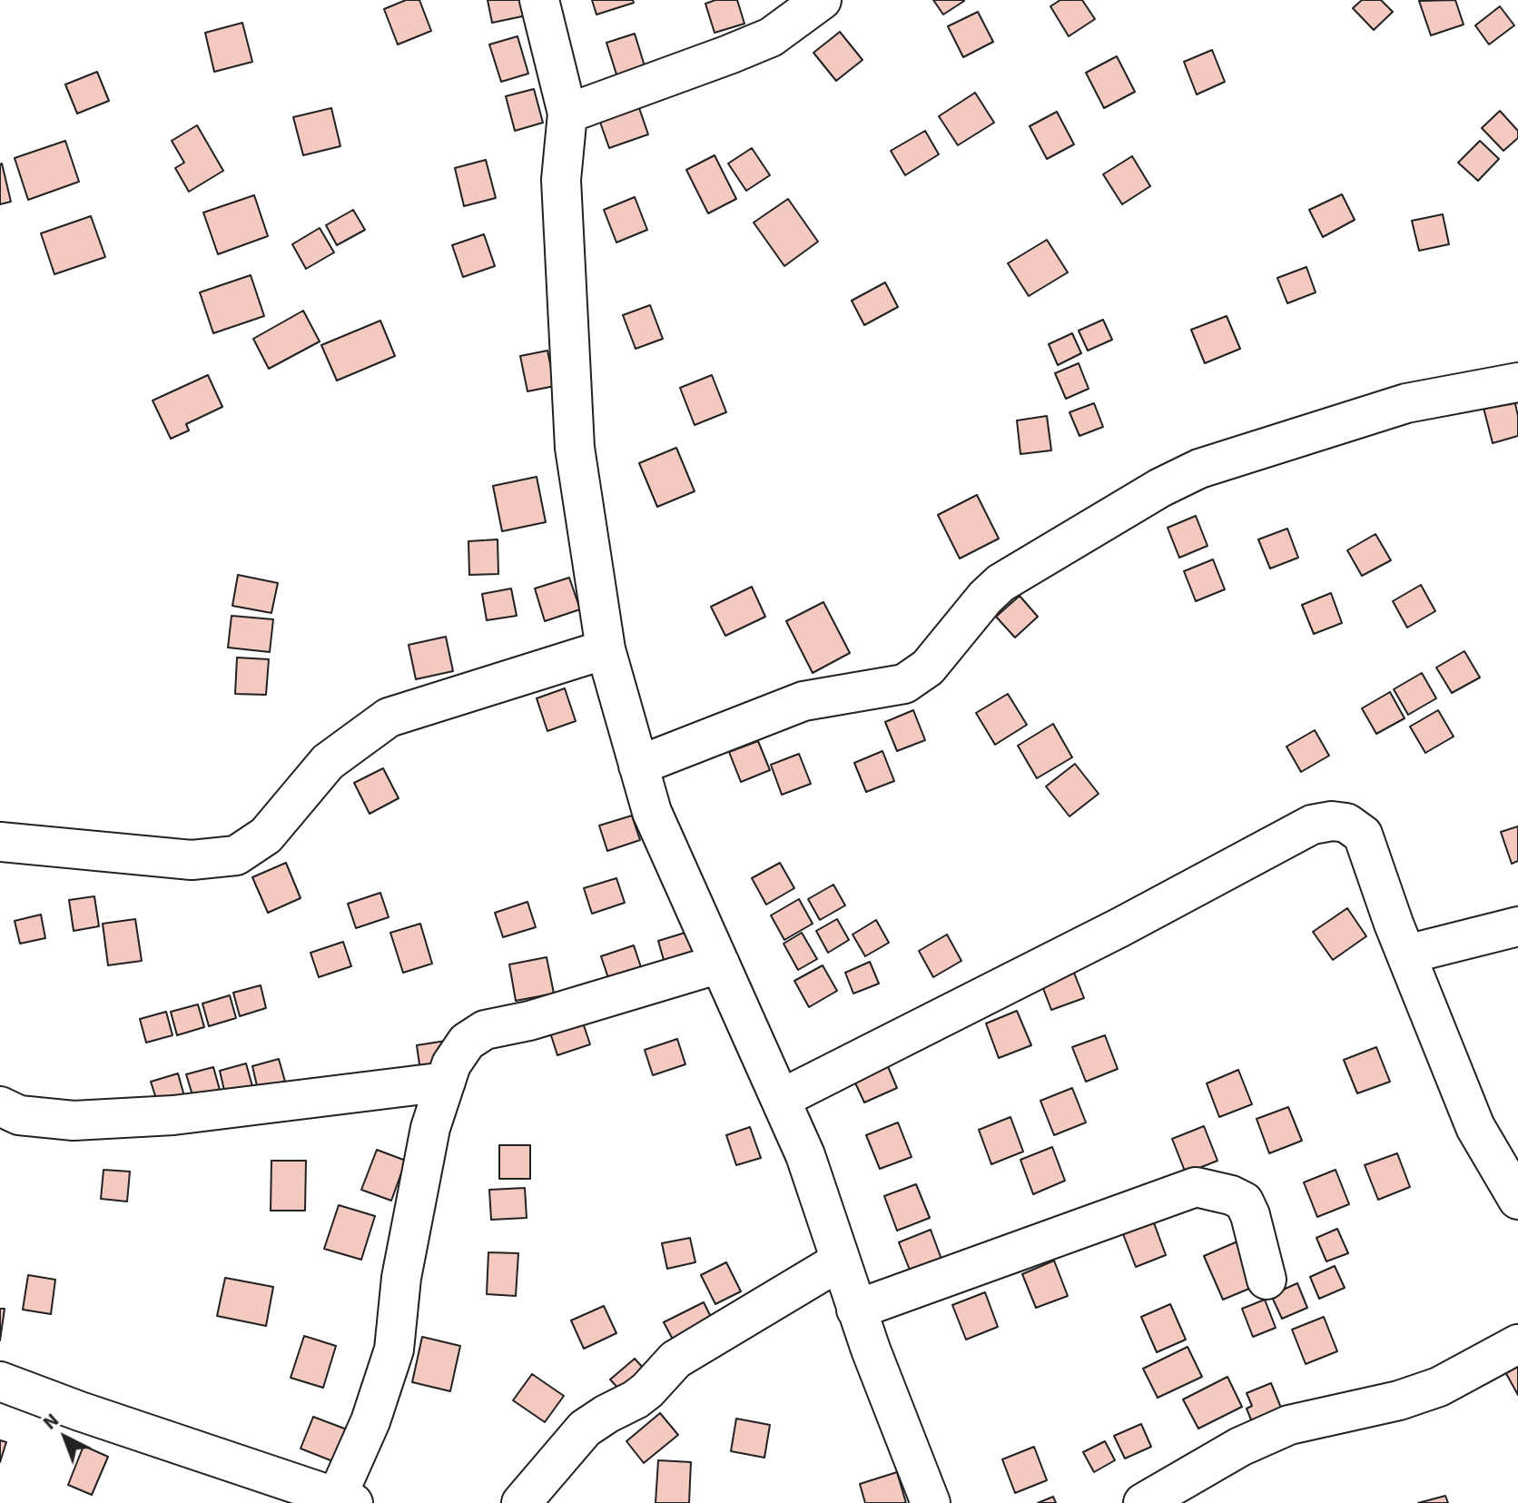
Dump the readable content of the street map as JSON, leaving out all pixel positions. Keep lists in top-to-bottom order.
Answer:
{
  "north": "top left"
}
